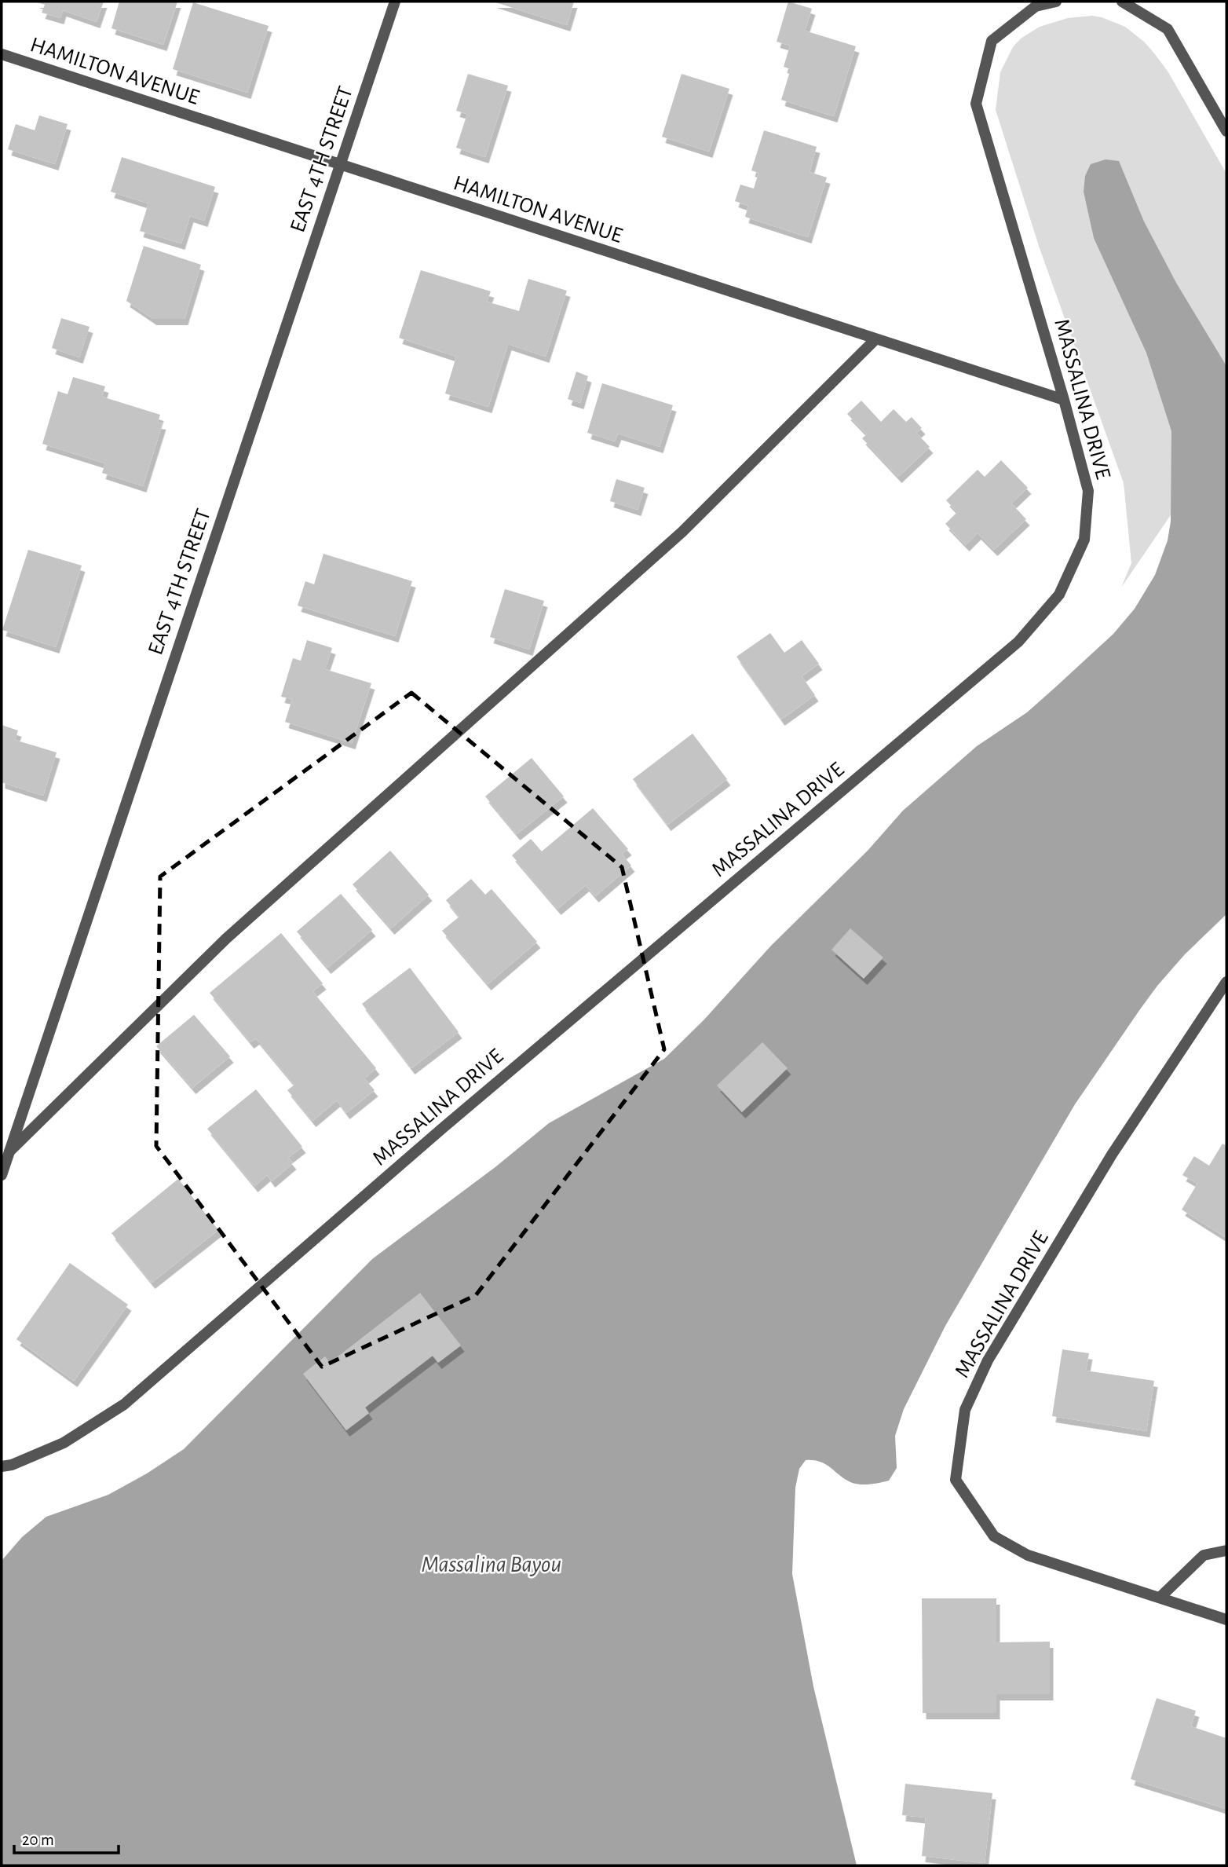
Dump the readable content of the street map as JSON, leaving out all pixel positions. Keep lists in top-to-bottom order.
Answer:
{
  "streets": {
    "street": ["HAMILTON AVENUE", "EAST 4TH STREET", "MASSALINA DRIVE"]
  },
  "crossings": [
    ["HAMILTON AVENUE", "EAST 4TH STREET"],
    ["HAMILTON AVENUE", "MASSALINA DRIVE"]
  ],
  "water": ["Massalina Bayou"],
  "scale_bar": "20 m"
}
